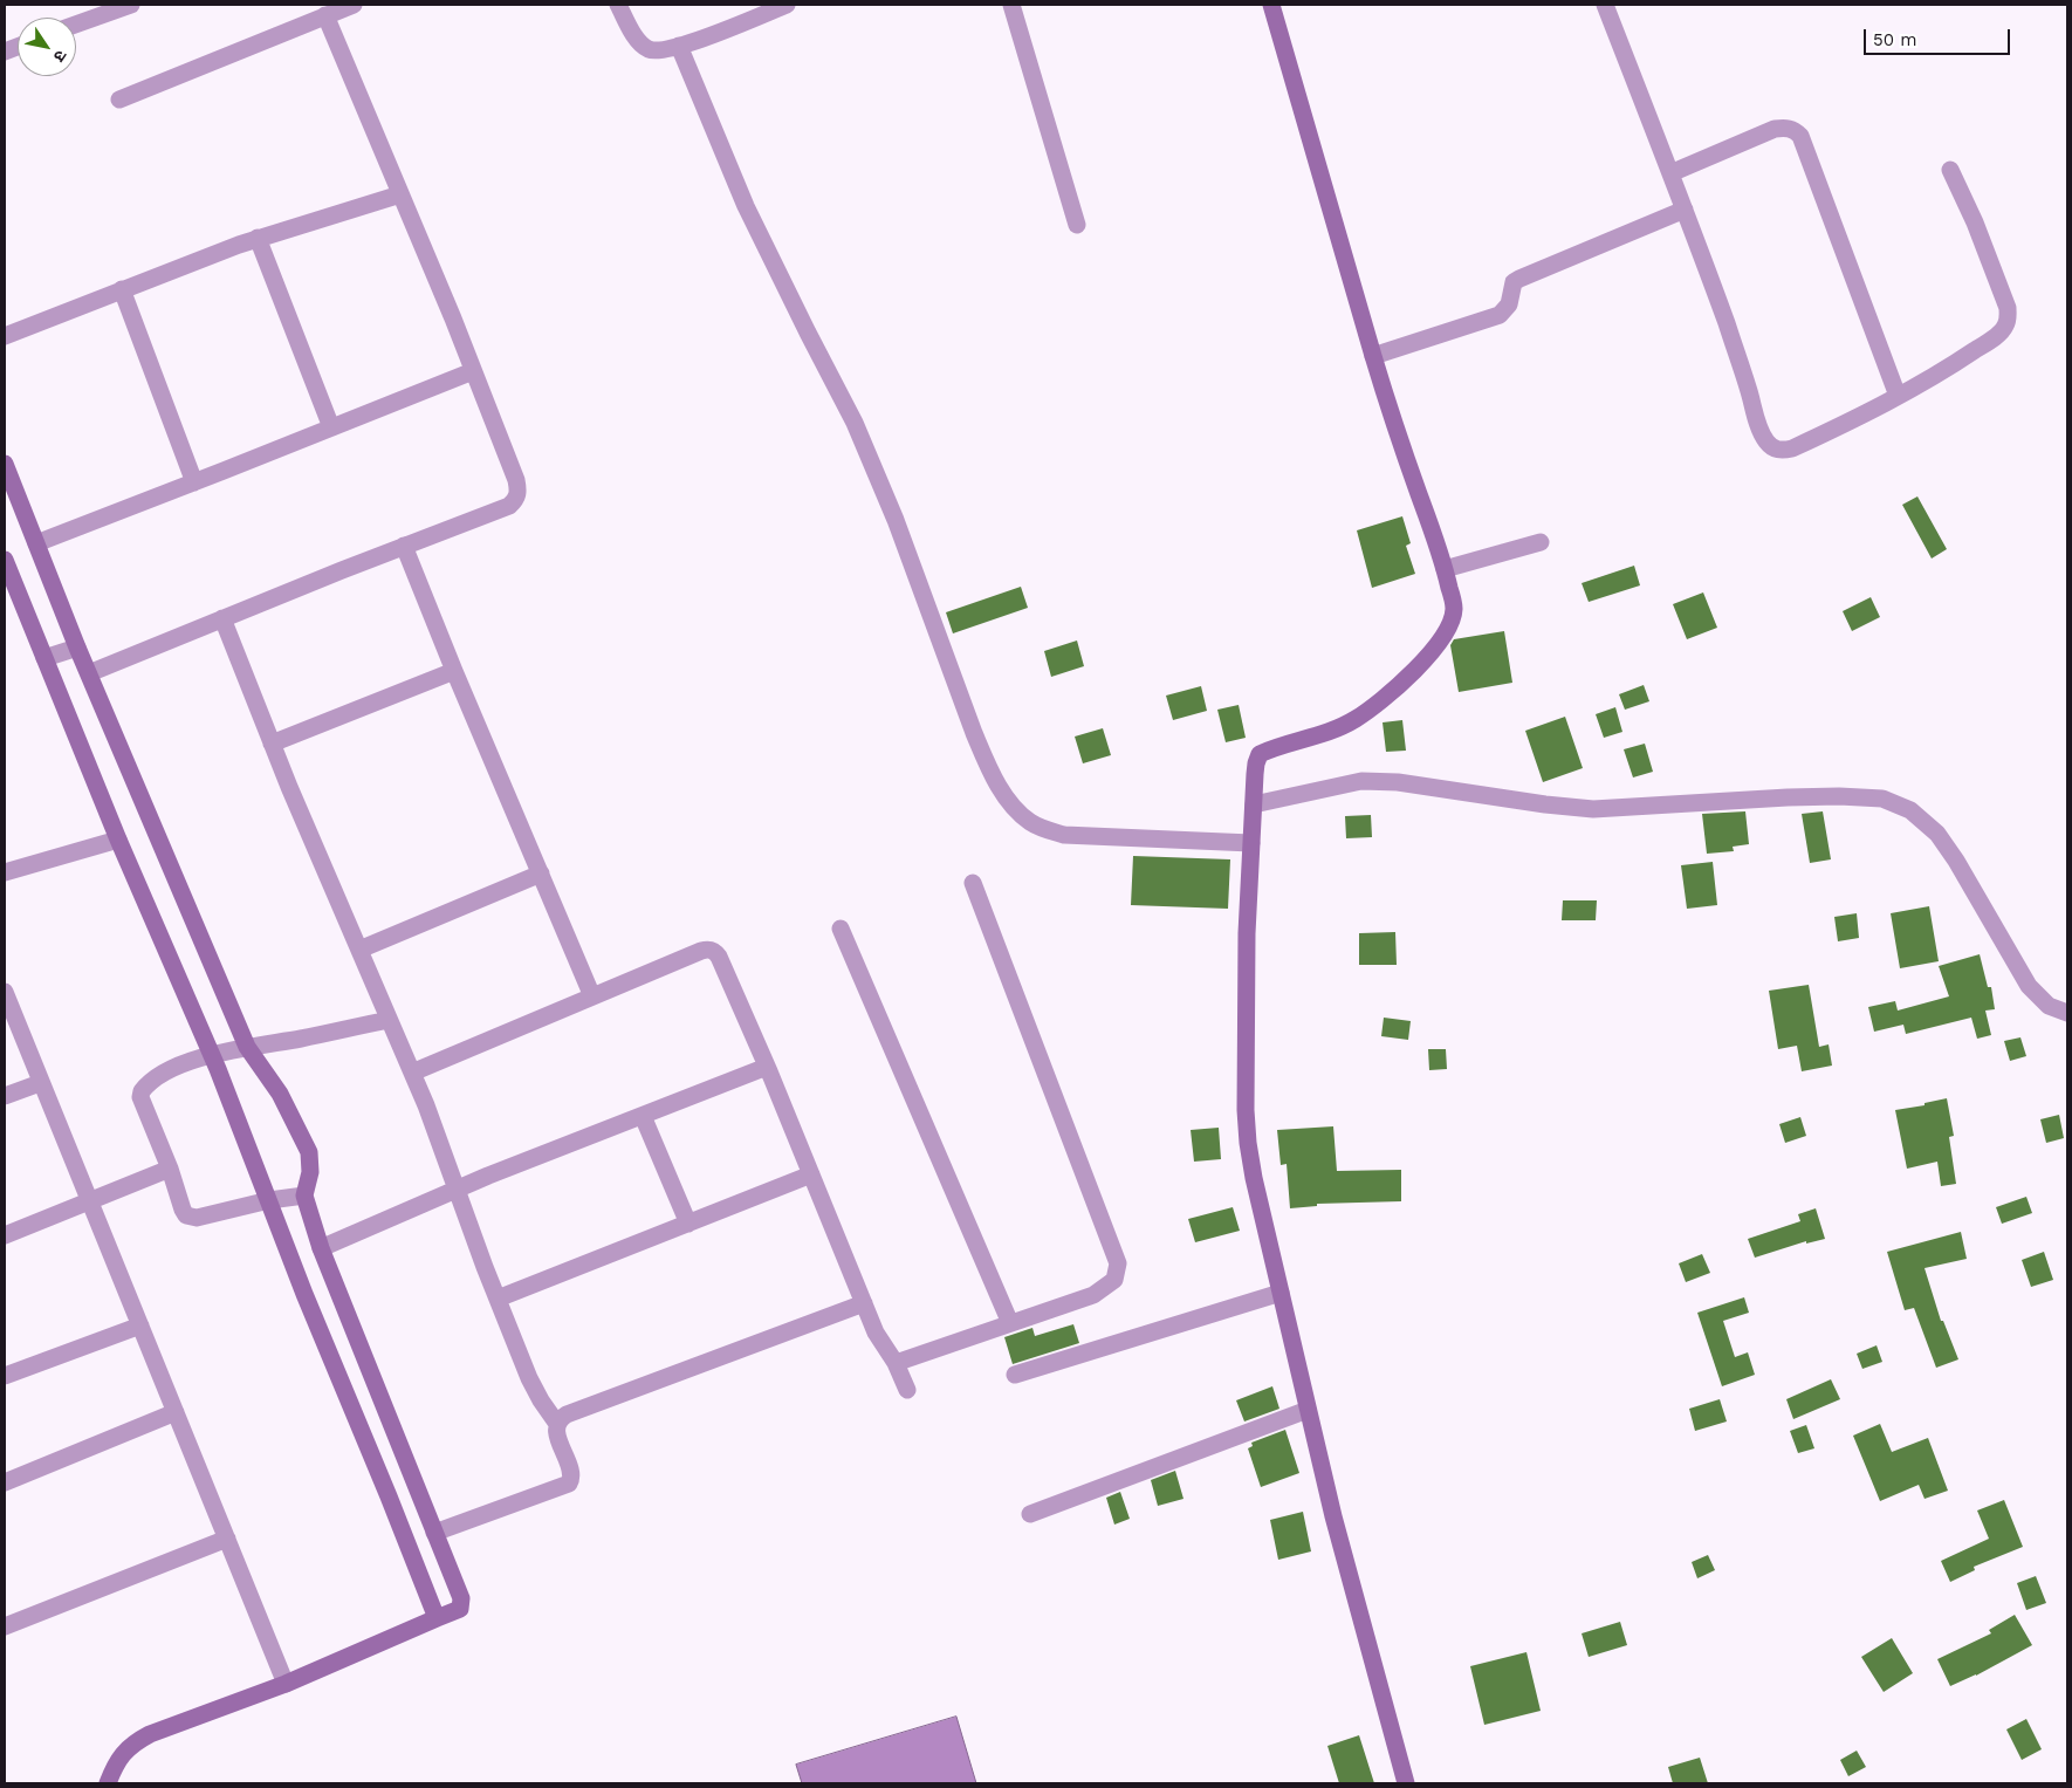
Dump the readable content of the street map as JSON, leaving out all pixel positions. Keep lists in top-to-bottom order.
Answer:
{
  "scale_bar": "50 m",
  "north": "bottom right"
}
